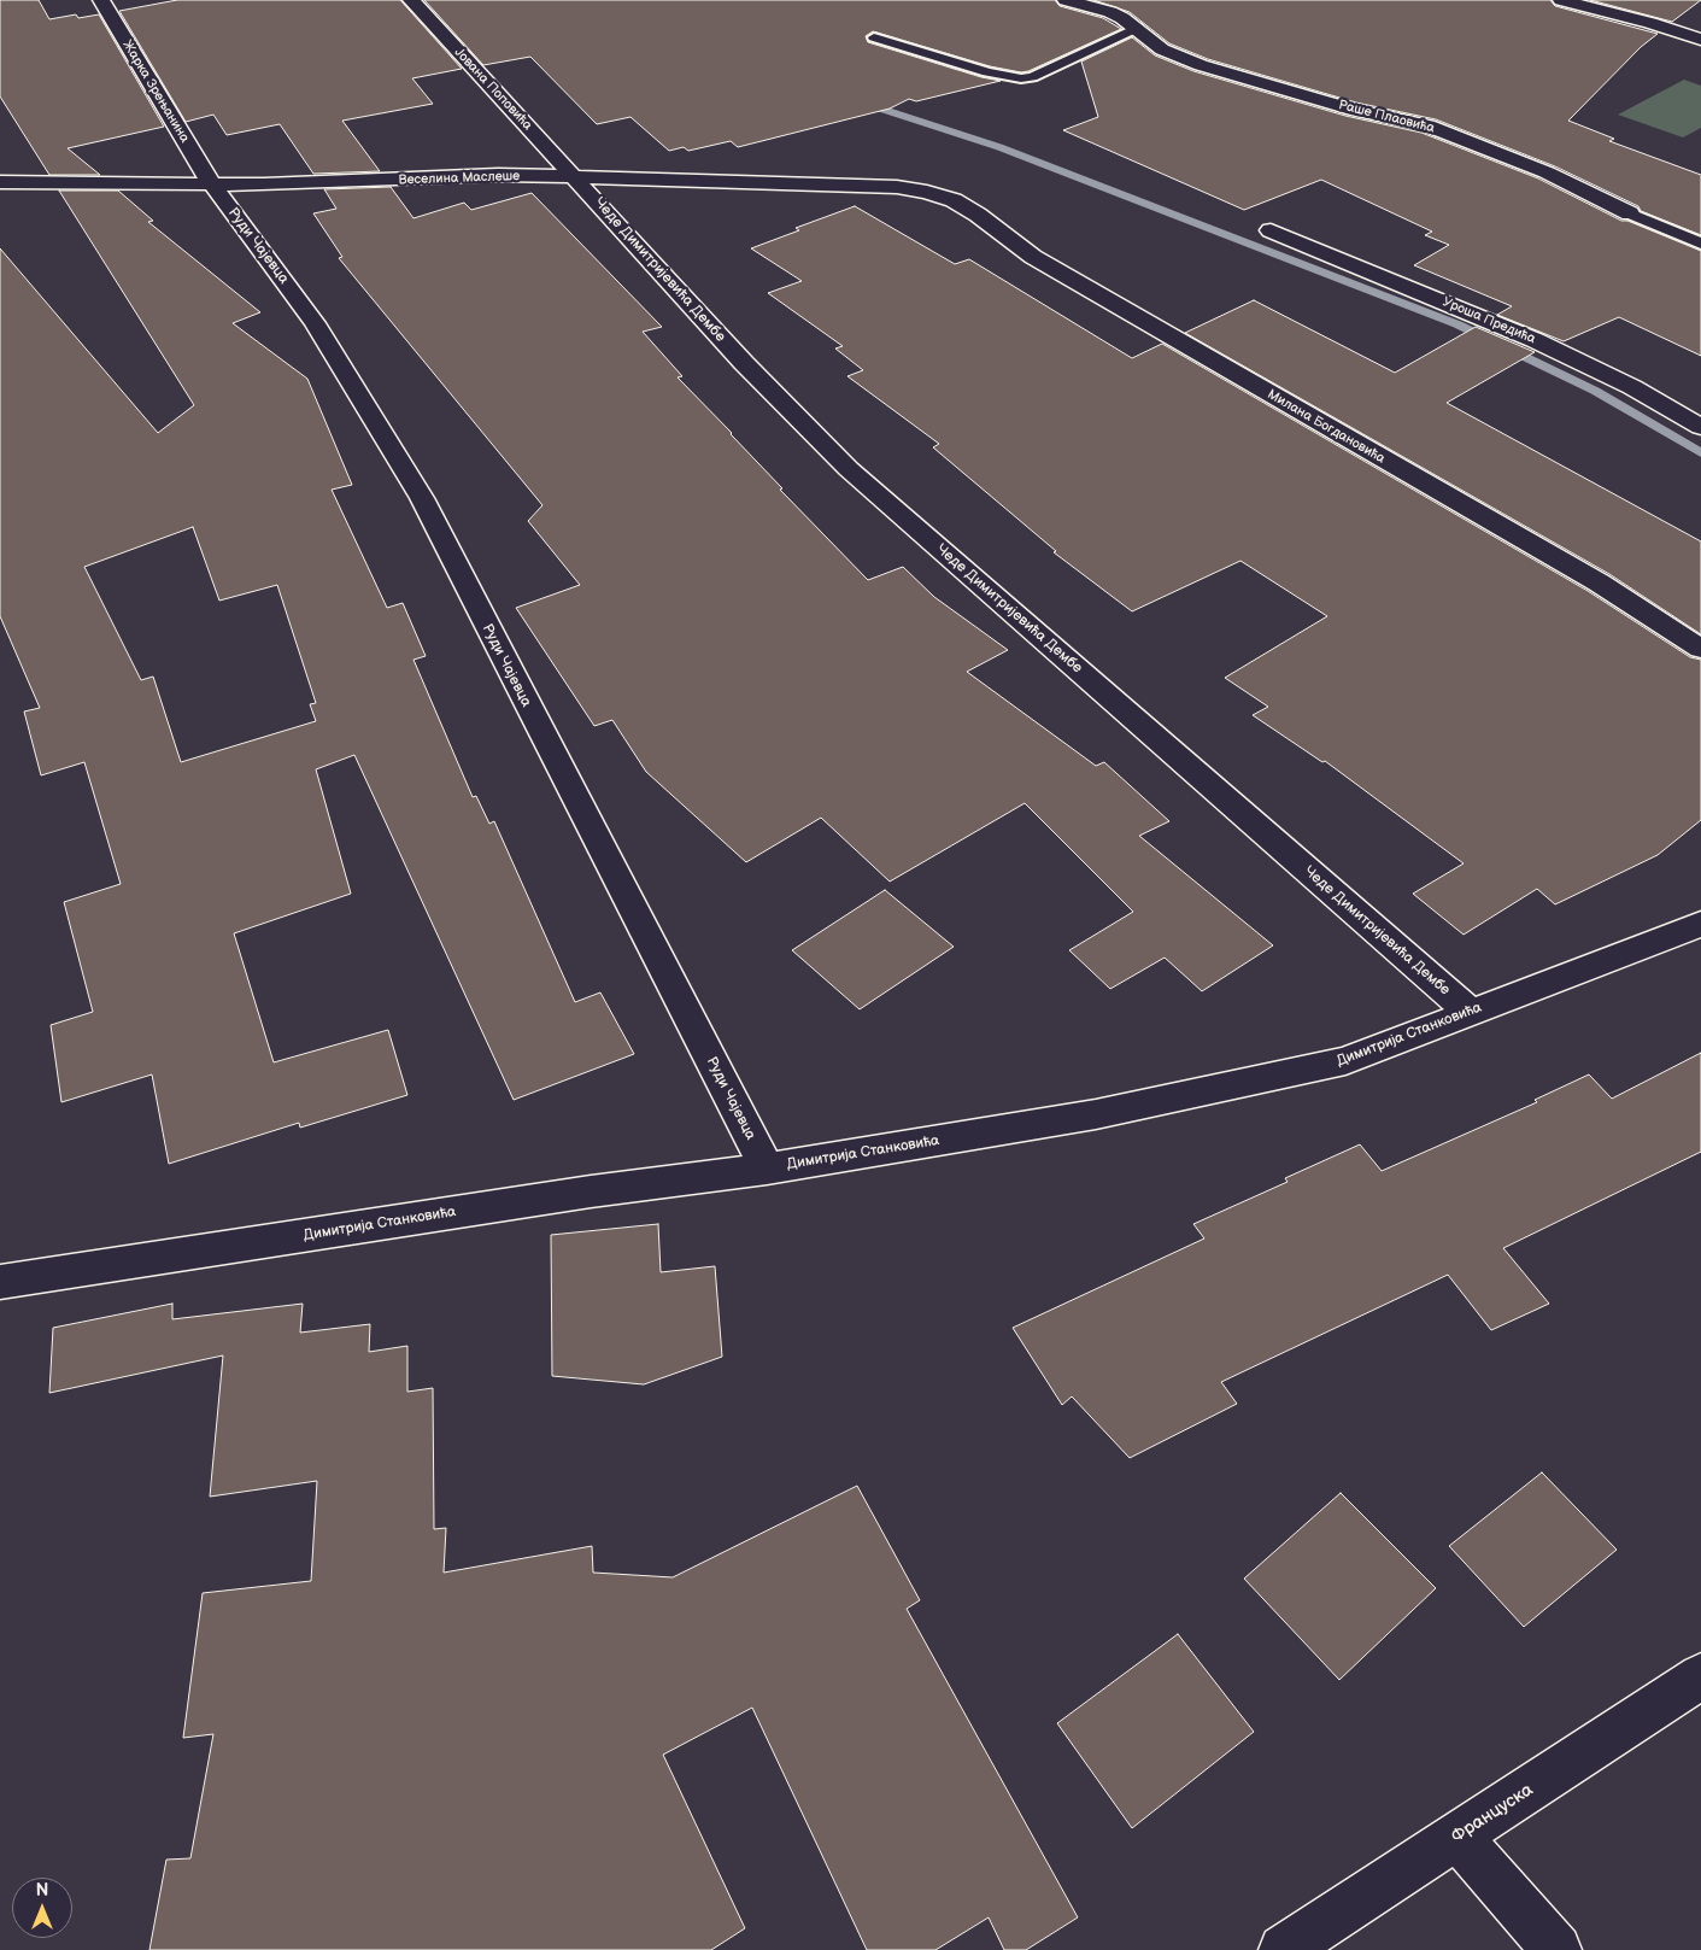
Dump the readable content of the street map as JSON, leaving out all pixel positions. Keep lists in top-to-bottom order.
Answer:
{
  "streets": {
    "street": [
      "Јована Поповића",
      "Жарка Зрењанина",
      "Раше Плаовића",
      "Веселина Маслеше",
      "Руди Чајевца",
      "Чеде Димитријевића Дембе",
      "Уроша Предића",
      "Милана Богдановића",
      "Димитрија Станковића",
      "Француска"
    ]
  },
  "crossings": [
    ["Јована Поповића", "Веселина Маслеше"],
    ["Јована Поповића", "Чеде Димитријевића Дембе"],
    ["Жарка Зрењанина", "Веселина Маслеше"],
    ["Жарка Зрењанина", "Руди Чајевца"],
    ["Веселина Маслеше", "Руди Чајевца"],
    ["Веселина Маслеше", "Чеде Димитријевића Дембе"],
    ["Веселина Маслеше", "Милана Богдановића"],
    ["Руди Чајевца", "Димитрија Станковића"],
    ["Чеде Димитријевића Дембе", "Димитрија Станковића"]
  ],
  "north": "top"
}
